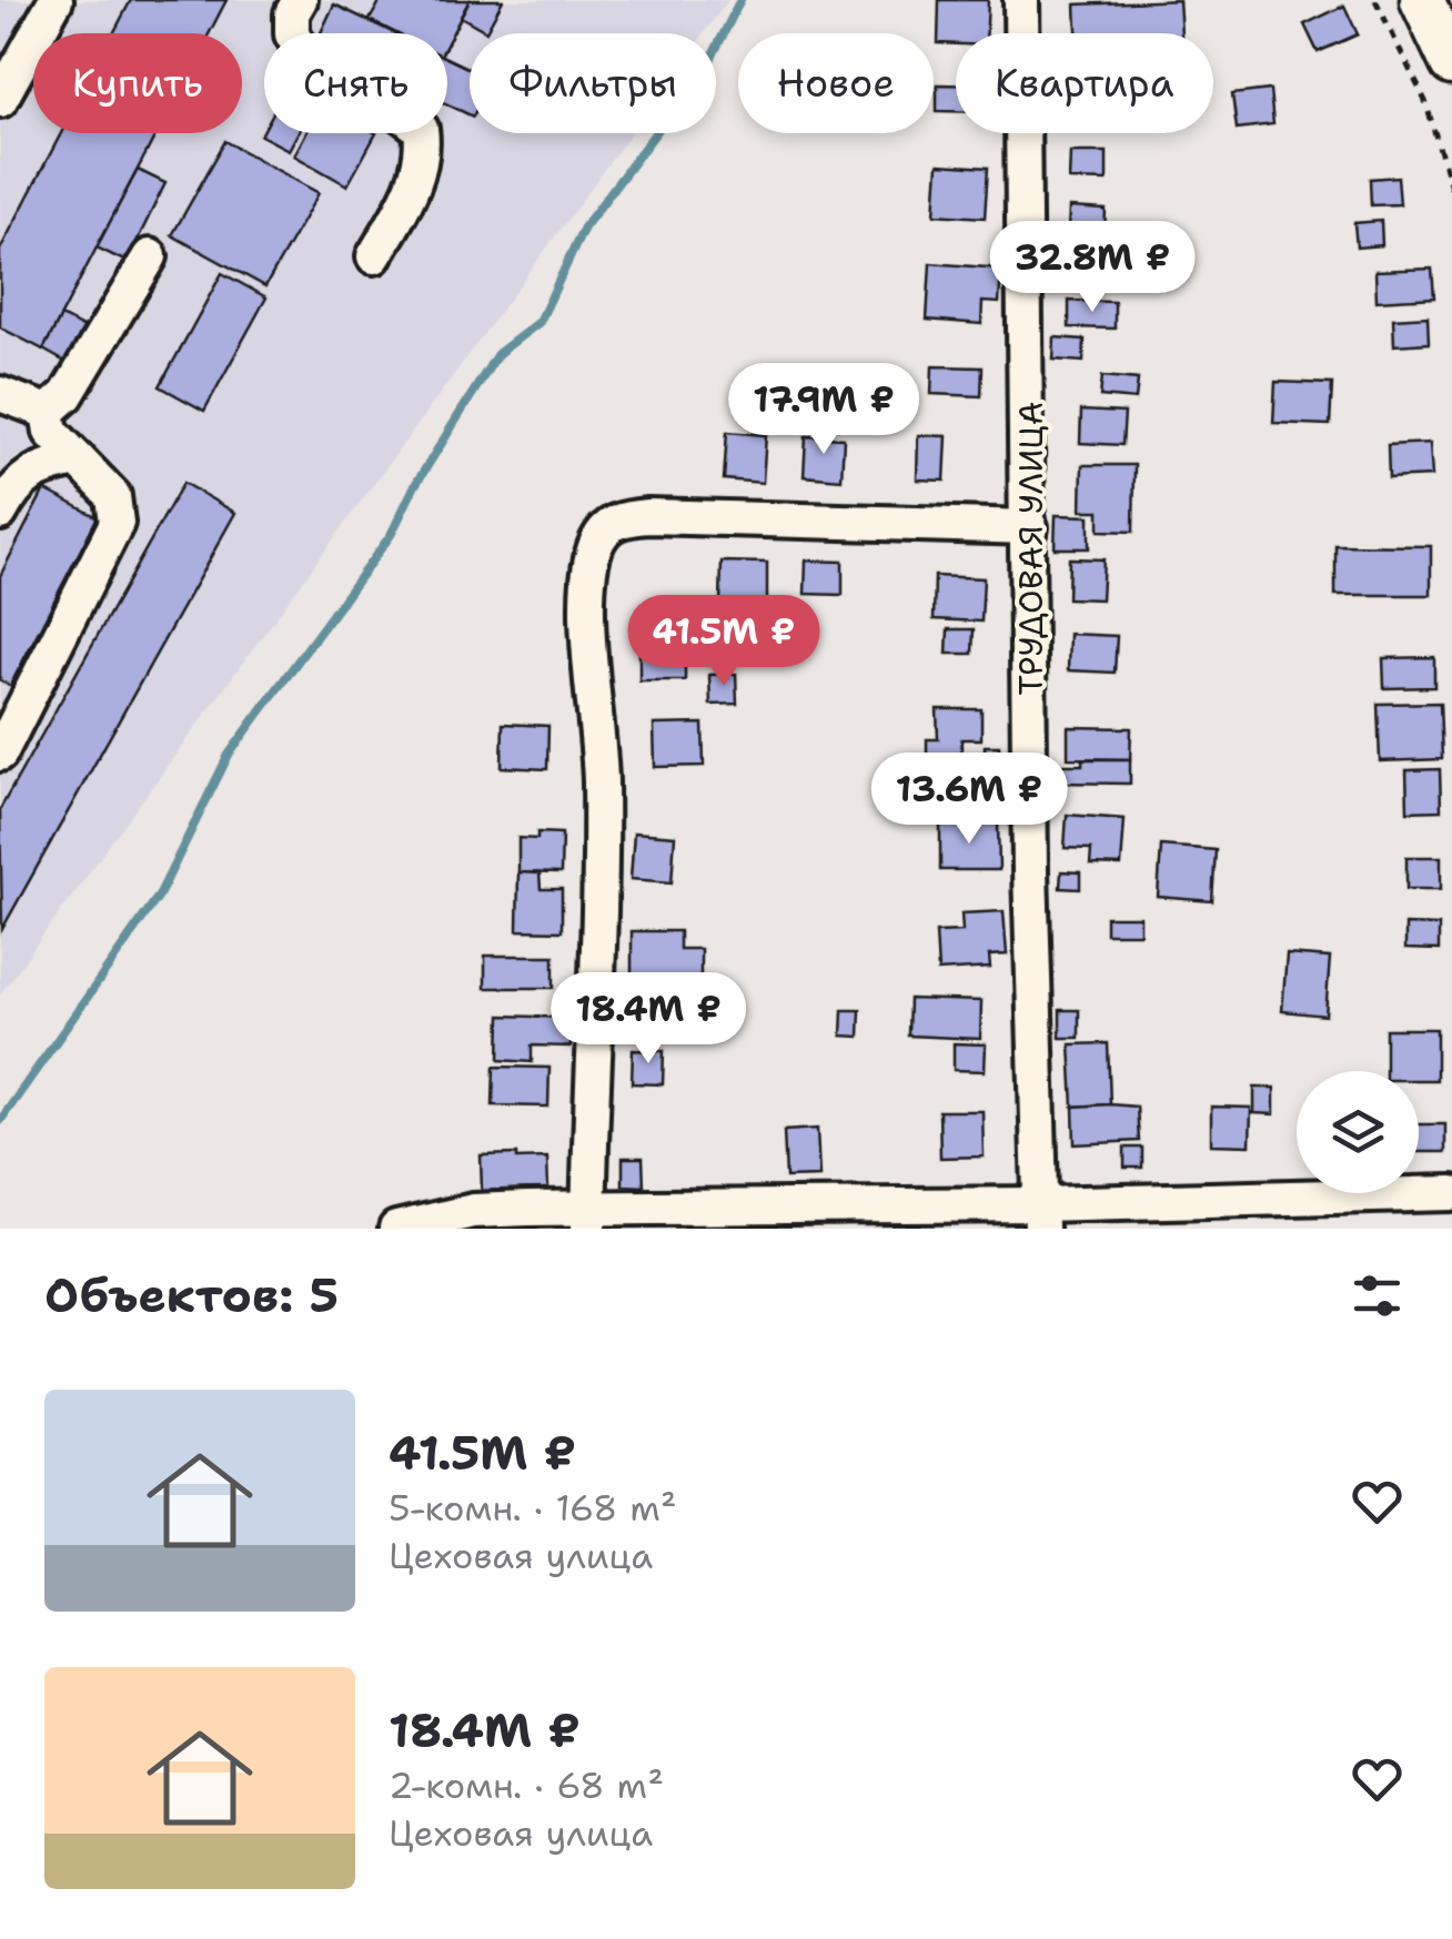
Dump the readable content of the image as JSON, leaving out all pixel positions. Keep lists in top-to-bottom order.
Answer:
{
  "streets": {
    "street": ["ТРУДОВАЯ УЛИЦА"]
  },
  "page": {
    "chip": [
      "Купить",
      "Снять",
      "Фильтры",
      "Новое",
      "Квартира"
    ],
    "price": [
      "32.8M ₽",
      "17.9M ₽",
      "41.5M ₽",
      "13.6M ₽",
      "18.4M ₽"
    ],
    "heading": "Объектов: 5",
    "list": [
      {
        "name": "41.5M ₽",
        "note": "5-комн. · 168 m² · Цеховая улица"
      },
      {
        "name": "18.4M ₽",
        "note": "2-комн. · 68 m² · Цеховая улица"
      }
    ]
  }
}
